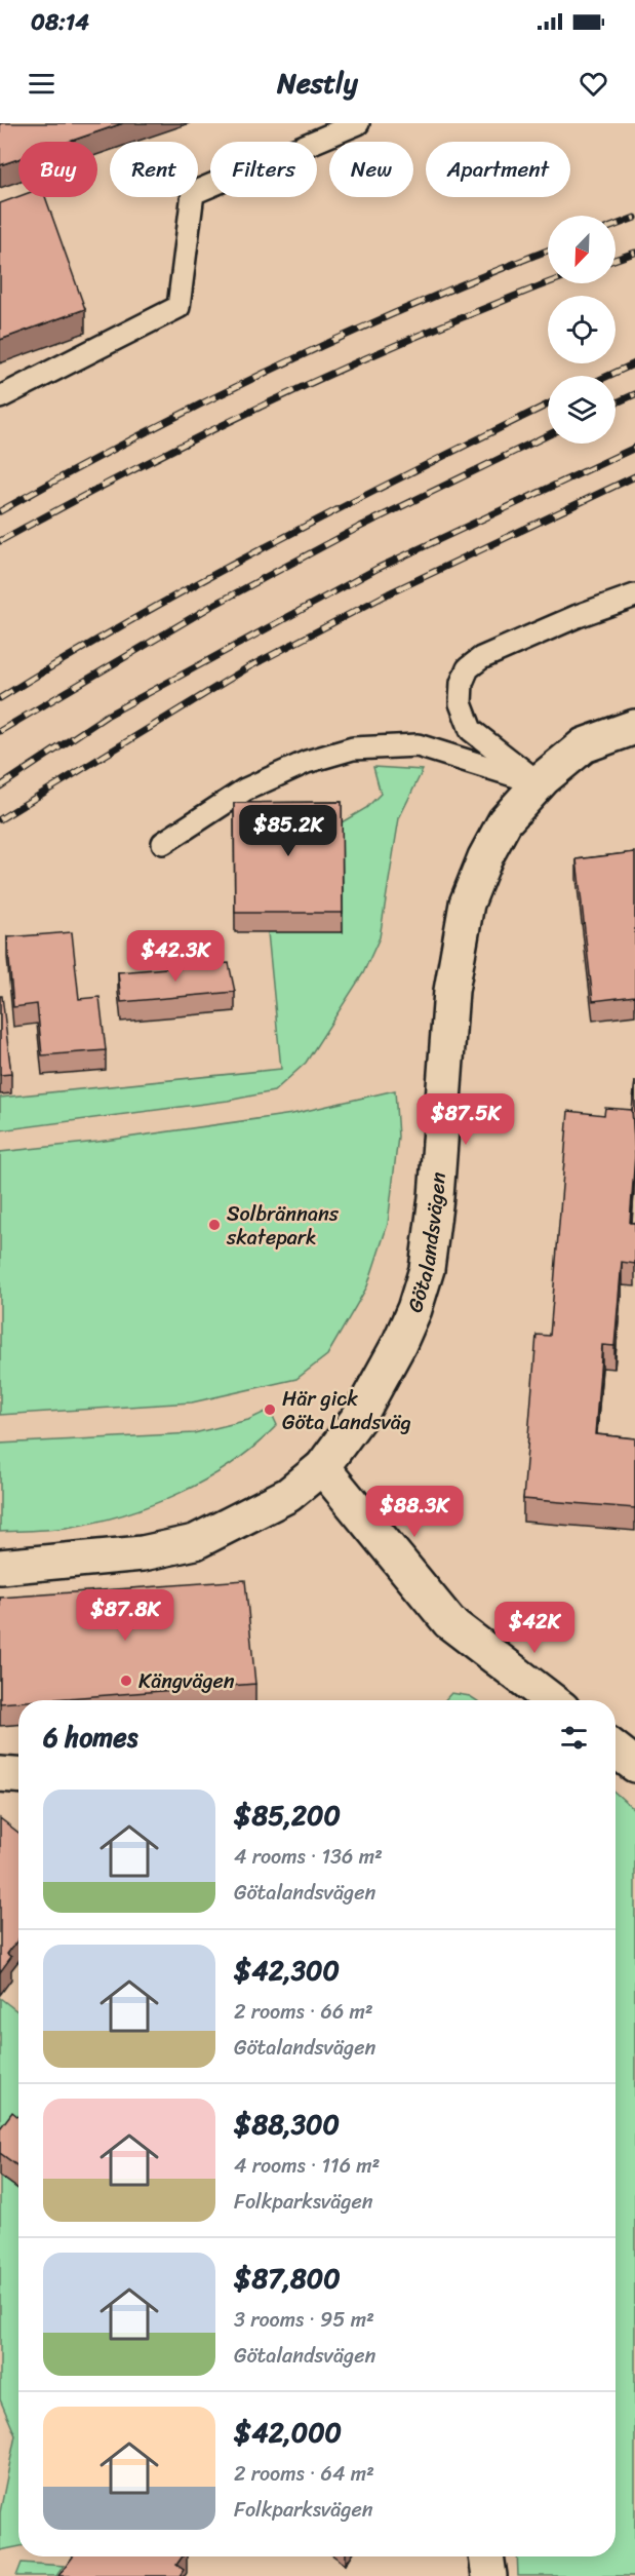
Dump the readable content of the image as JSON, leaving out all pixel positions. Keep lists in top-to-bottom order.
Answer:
{
  "streets": {
    "street": ["Götalandsvägen"]
  },
  "places": ["Solbrännans skatepark", "Här gick Göta Landsväg", "Kängvägen"],
  "north": "bottom left",
  "page": {
    "status": "08:14",
    "header": "Nestly",
    "chip": [
      "Buy",
      "Rent",
      "Filters",
      "New",
      "Apartment"
    ],
    "price": [
      "$85.2K",
      "$42.3K",
      "$87.5K",
      "$88.3K",
      "$87.8K",
      "$42K"
    ],
    "heading": "6 homes",
    "list": [
      {
        "name": "$85,200",
        "note": "4 rooms · 136 m² · Götalandsvägen"
      },
      {
        "name": "$42,300",
        "note": "2 rooms · 66 m² · Götalandsvägen"
      },
      {
        "name": "$88,300",
        "note": "4 rooms · 116 m² · Folkparksvägen"
      },
      {
        "name": "$87,800",
        "note": "3 rooms · 95 m² · Götalandsvägen"
      },
      {
        "name": "$42,000",
        "note": "2 rooms · 64 m² · Folkparksvägen"
      }
    ]
  }
}
